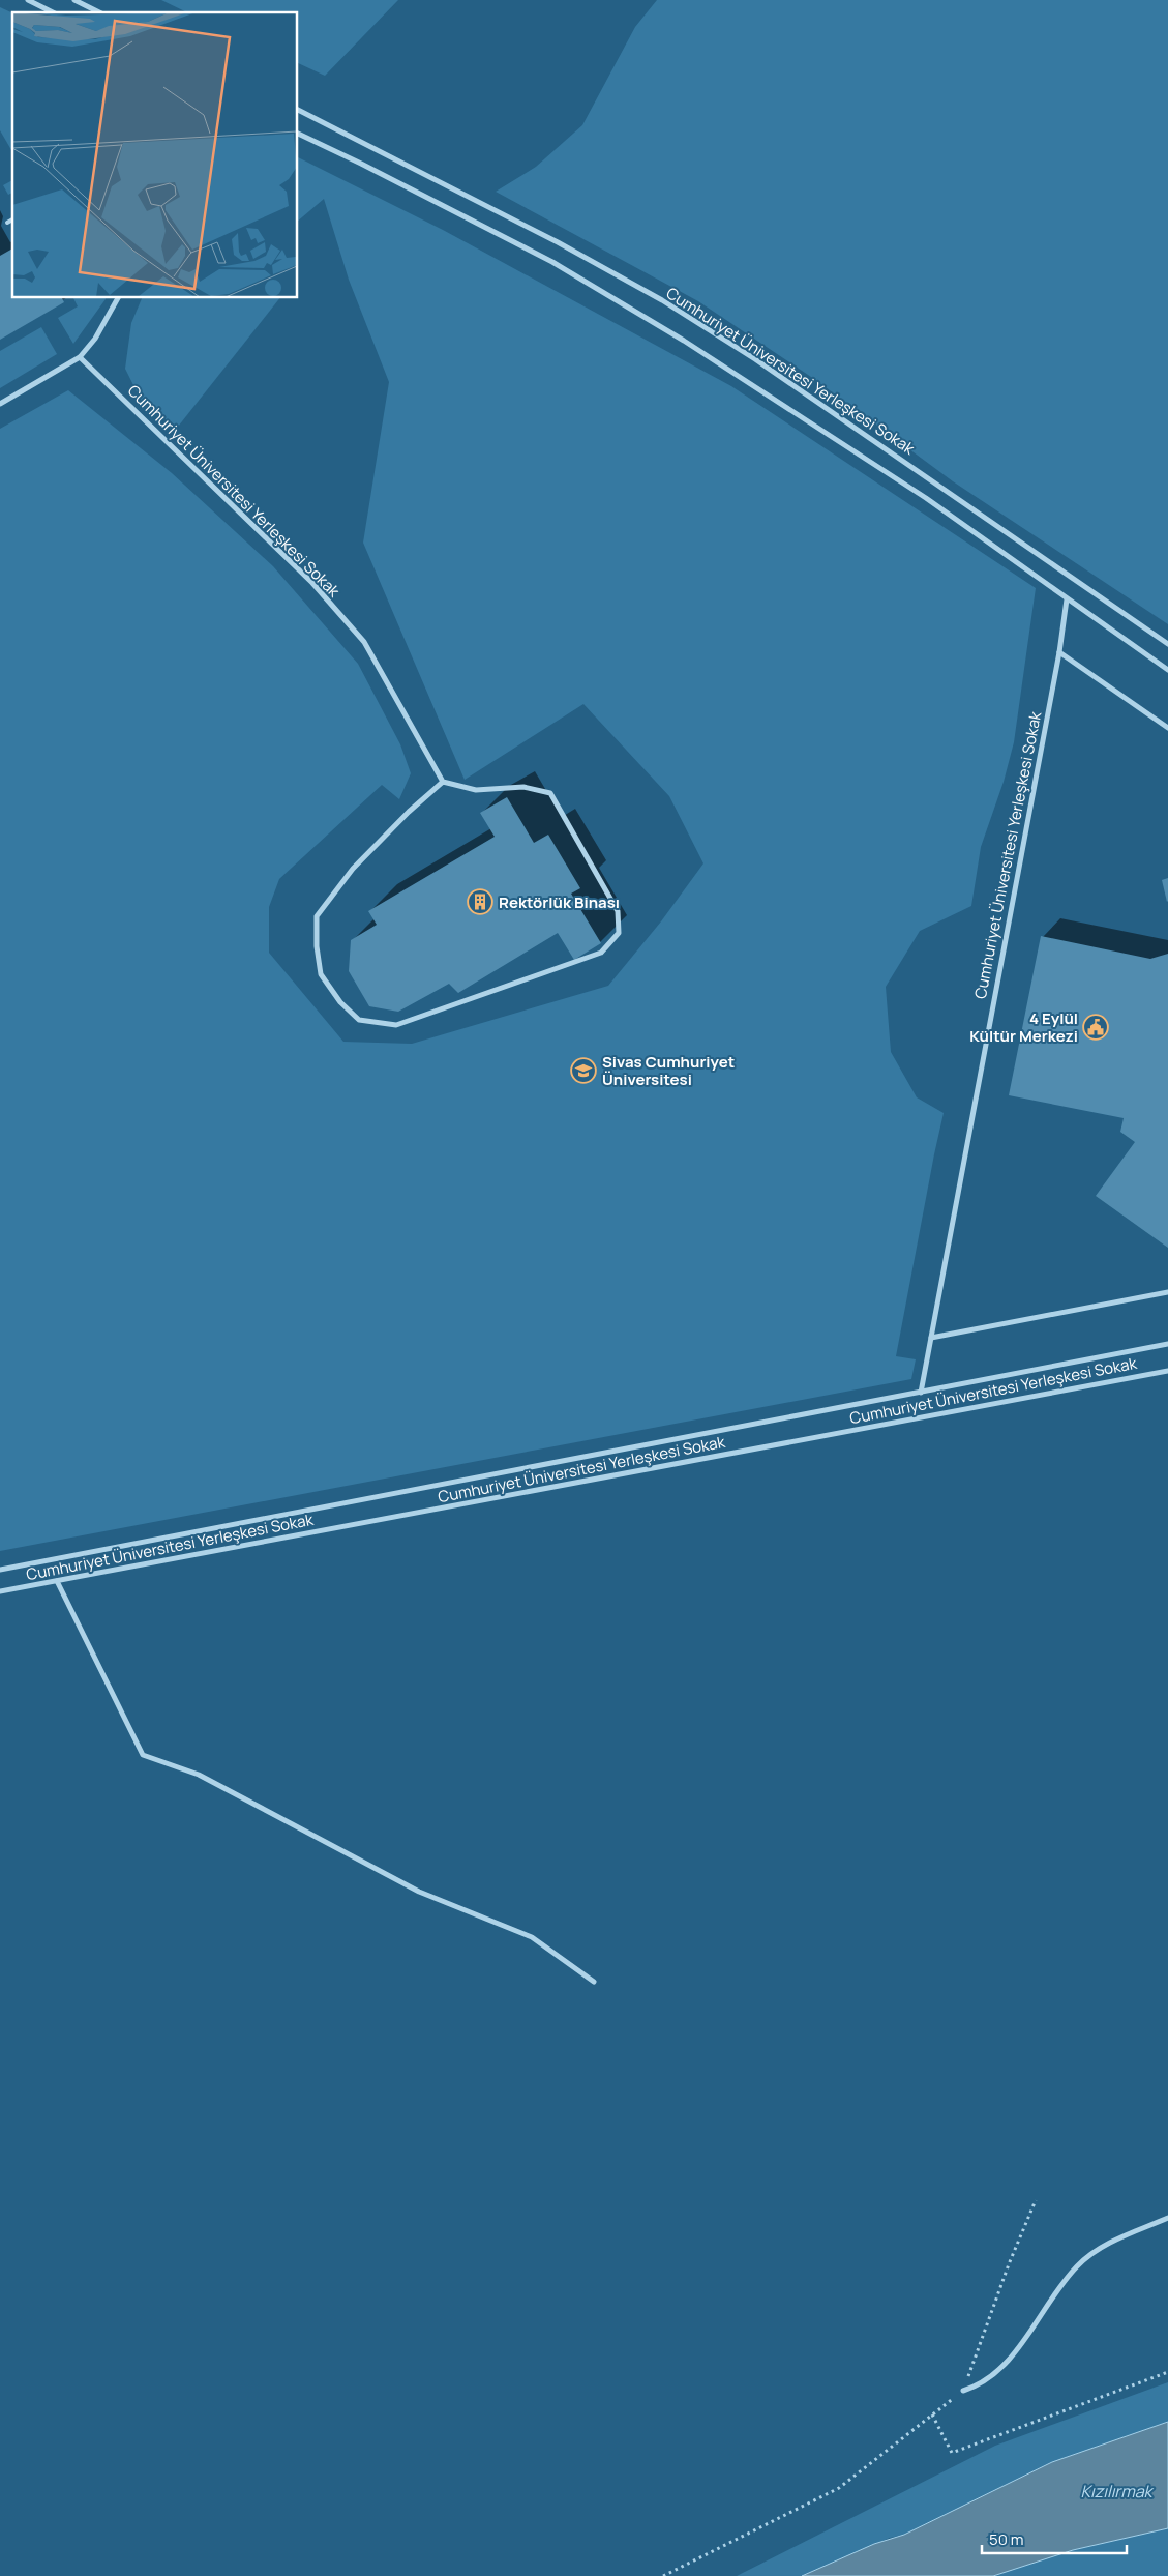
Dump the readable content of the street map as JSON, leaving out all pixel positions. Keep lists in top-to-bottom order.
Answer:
{
  "streets": {
    "street": ["Cumhuriyet Üniversitesi Yerleşkesi Sokak"]
  },
  "water": ["Kızılırmak"],
  "places": {
    "building": ["Rektörlük Binası"],
    "public building": ["4 Eylül Kültür Merkezi"],
    "school or university": ["Sivas Cumhuriyet Üniversitesi"]
  },
  "scale_bar": "50 m"
}
